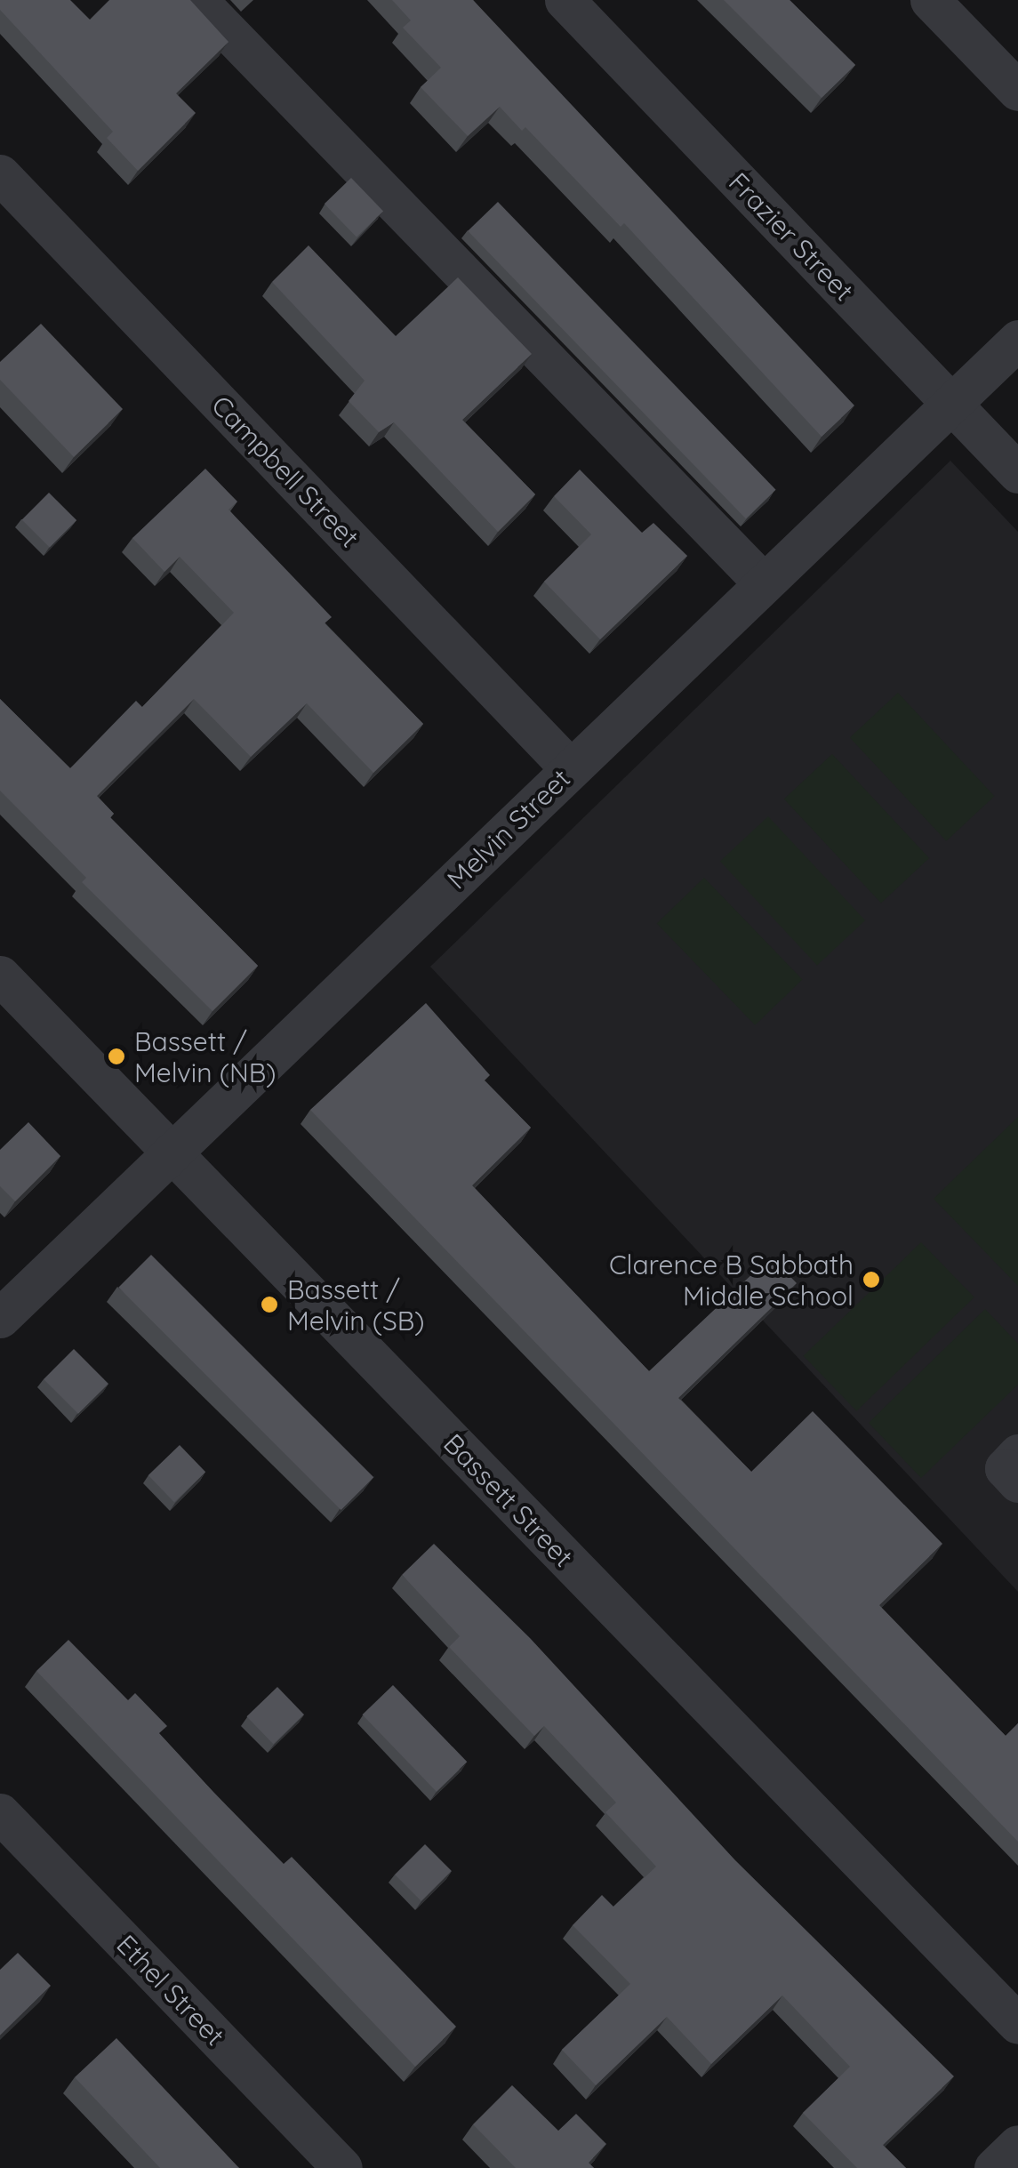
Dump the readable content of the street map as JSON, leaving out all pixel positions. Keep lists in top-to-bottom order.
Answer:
{
  "streets": {
    "street": [
      "Frazier Street",
      "Campbell Street",
      "Melvin Street",
      "Bassett Street",
      "Ethel Street"
    ]
  },
  "crossings": [
    ["Frazier Street", "Melvin Street"],
    ["Campbell Street", "Melvin Street"],
    ["Melvin Street", "Bassett Street"]
  ],
  "places": ["Bassett / Melvin (NB)", "Clarence B Sabbath Middle School", "Bassett / Melvin (SB)"]
}
